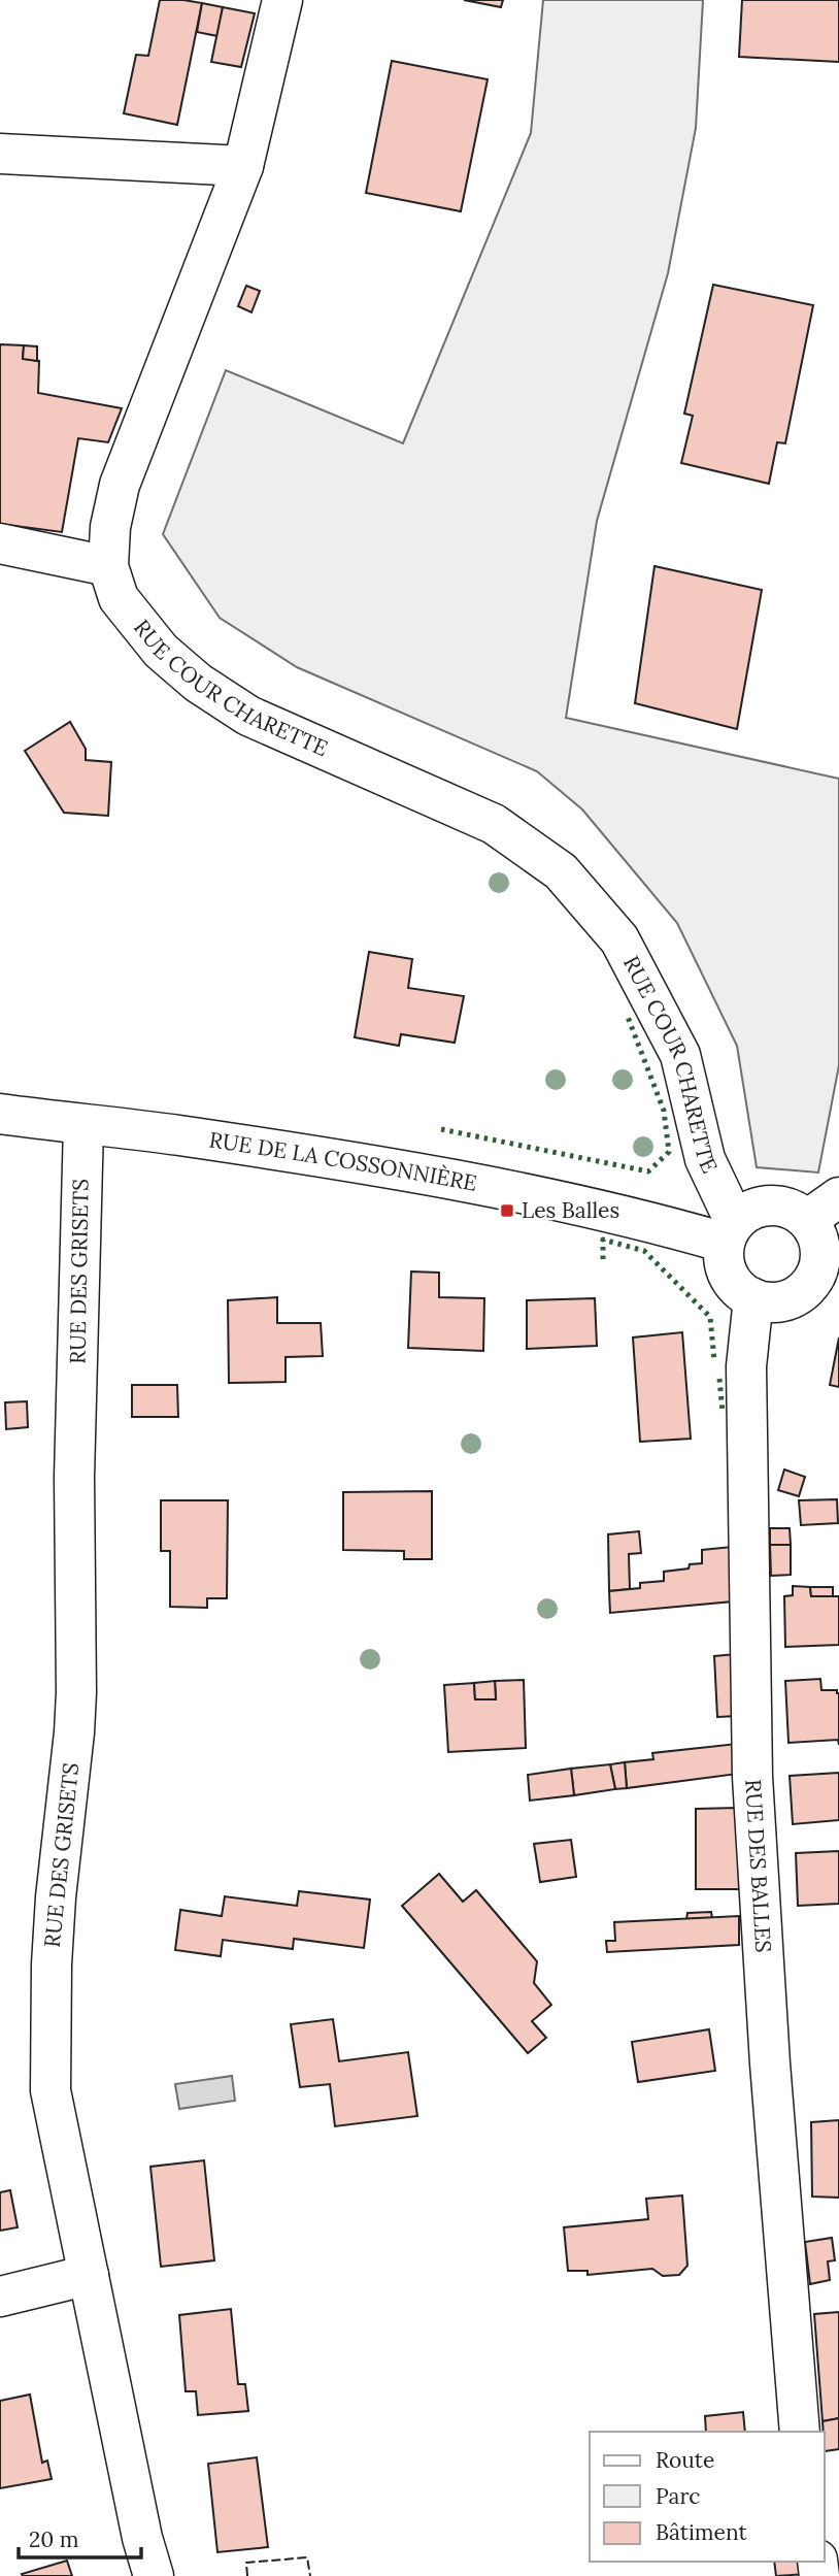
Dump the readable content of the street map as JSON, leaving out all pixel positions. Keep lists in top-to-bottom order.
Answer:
{
  "streets": {
    "street": [
      "RUE COUR CHARETTE",
      "RUE DE LA COSSONNIÈRE",
      "RUE DES GRISETS",
      "RUE DES BALLES"
    ]
  },
  "crossings": [
    ["RUE COUR CHARETTE", "RUE DE LA COSSONNIÈRE"],
    ["RUE COUR CHARETTE", "RUE DES BALLES"],
    ["RUE DE LA COSSONNIÈRE", "RUE DES GRISETS"],
    ["RUE DE LA COSSONNIÈRE", "RUE DES BALLES"]
  ],
  "places": {
    "transit": ["Les Balles"]
  },
  "legend": ["Route", "Parc", "Bâtiment"],
  "scale_bar": "20 m"
}
